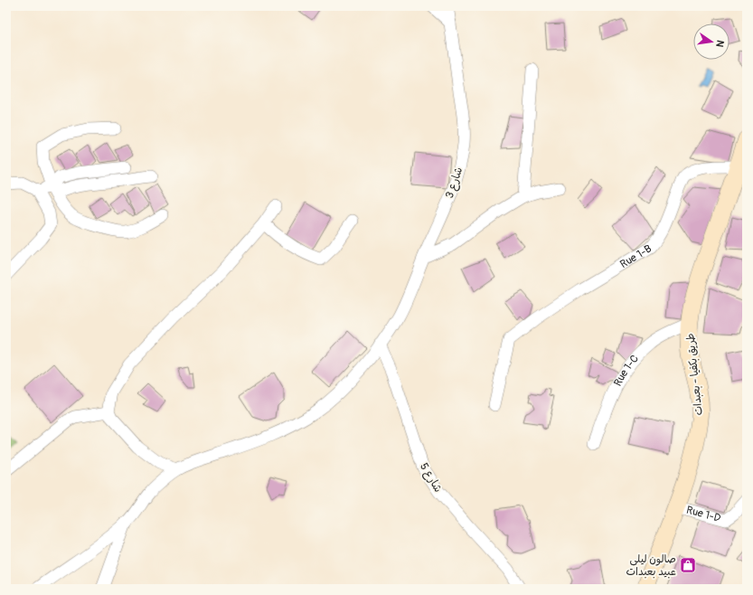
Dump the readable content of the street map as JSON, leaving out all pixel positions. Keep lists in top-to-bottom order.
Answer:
{
  "streets": {
    "main road": ["طريق بكفيا - بعبدات"],
    "street": [
      "شارع 3",
      "Rue 1-B",
      "Rue 1-C",
      "شارع 5",
      "Rue 1-D"
    ]
  },
  "crossings": [
    ["شارع 3", "شارع 5"],
    ["Rue 1-B", "طريق بكفيا - بعبدات"],
    ["Rue 1-C", "طريق بكفيا - بعبدات"],
    ["طريق بكفيا - بعبدات", "Rue 1-D"]
  ],
  "places": {
    "shop": ["صالون ليلى عبيد بعبدات"]
  },
  "north": "right"
}
